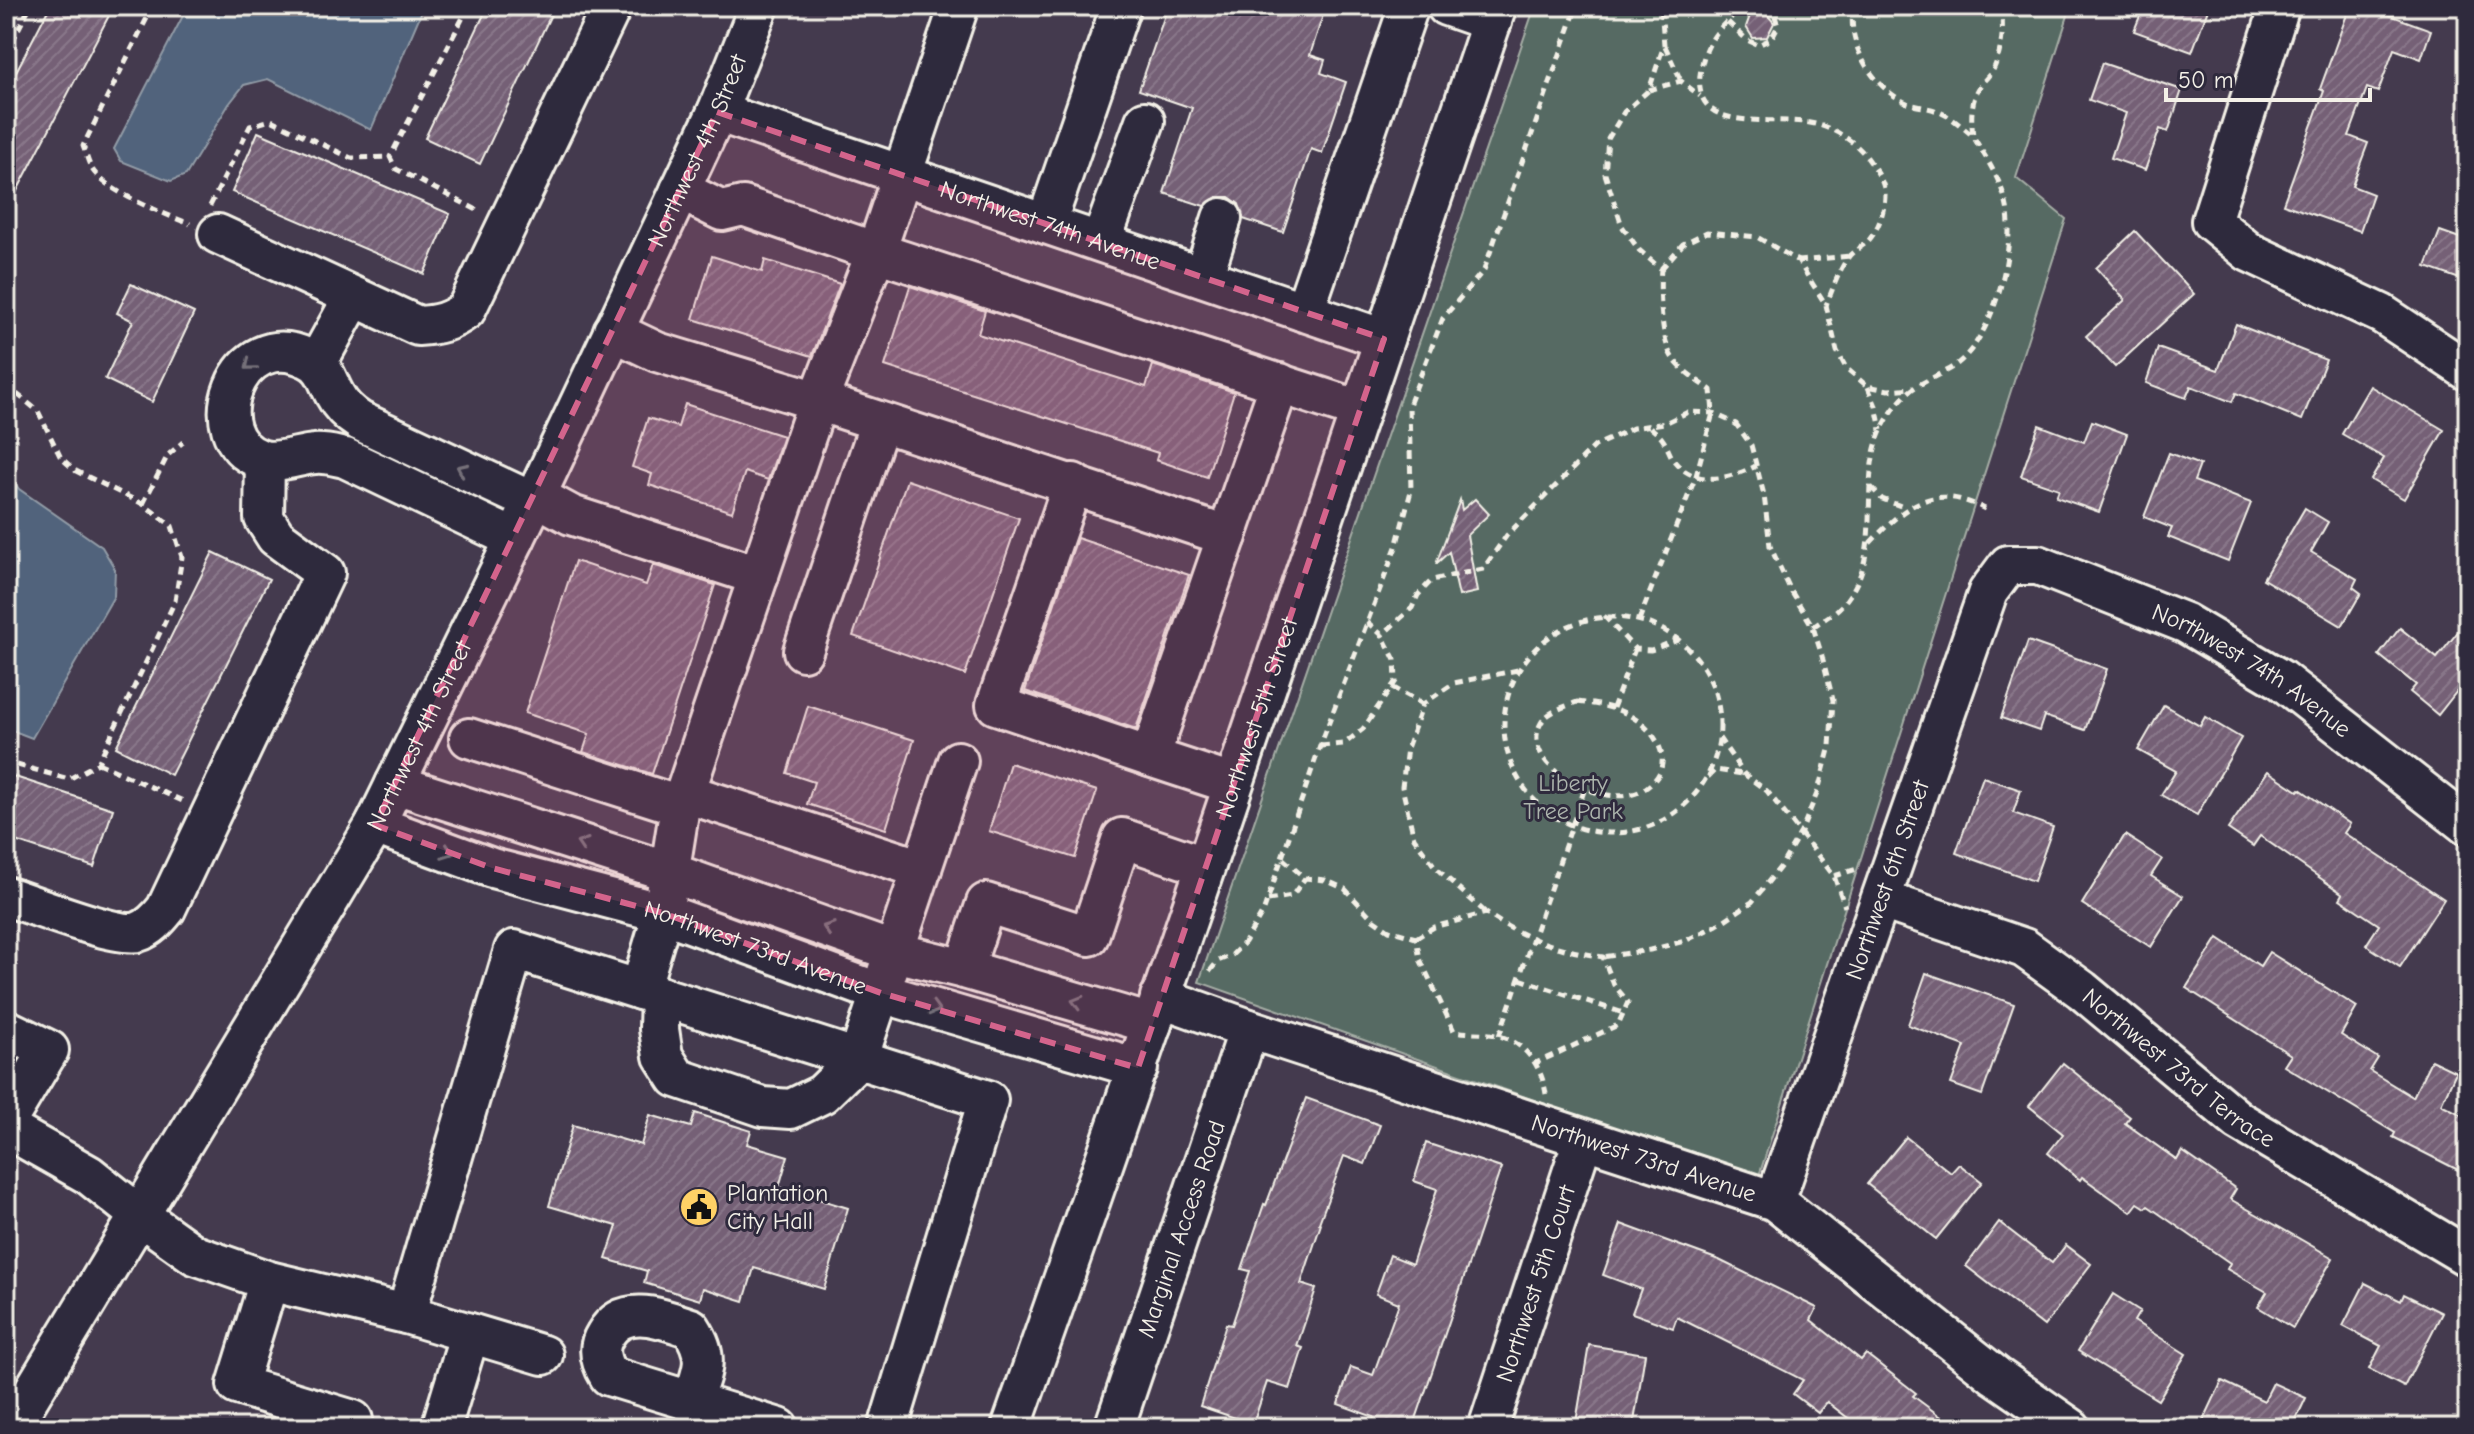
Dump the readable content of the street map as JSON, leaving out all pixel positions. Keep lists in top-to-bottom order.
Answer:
{
  "streets": {
    "street": [
      "Northwest 4th Street",
      "Northwest 74th Avenue",
      "Northwest 5th Street",
      "Northwest 6th Street",
      "Northwest 73rd Avenue",
      "Northwest 73rd Terrace",
      "Marginal Access Road",
      "Northwest 5th Court"
    ]
  },
  "crossings": [
    ["Northwest 4th Street", "Northwest 74th Avenue"],
    ["Northwest 4th Street", "Northwest 73rd Avenue"],
    ["Northwest 74th Avenue", "Northwest 5th Street"],
    ["Northwest 74th Avenue", "Northwest 6th Street"],
    ["Northwest 5th Street", "Northwest 73rd Avenue"],
    ["Northwest 6th Street", "Northwest 73rd Avenue"],
    ["Northwest 6th Street", "Northwest 73rd Terrace"],
    ["Northwest 73rd Avenue", "Marginal Access Road"],
    ["Northwest 73rd Avenue", "Northwest 5th Court"]
  ],
  "parks": ["Liberty Tree Park"],
  "places": {
    "public building": ["Plantation City Hall"]
  },
  "scale_bar": "50 m"
}
